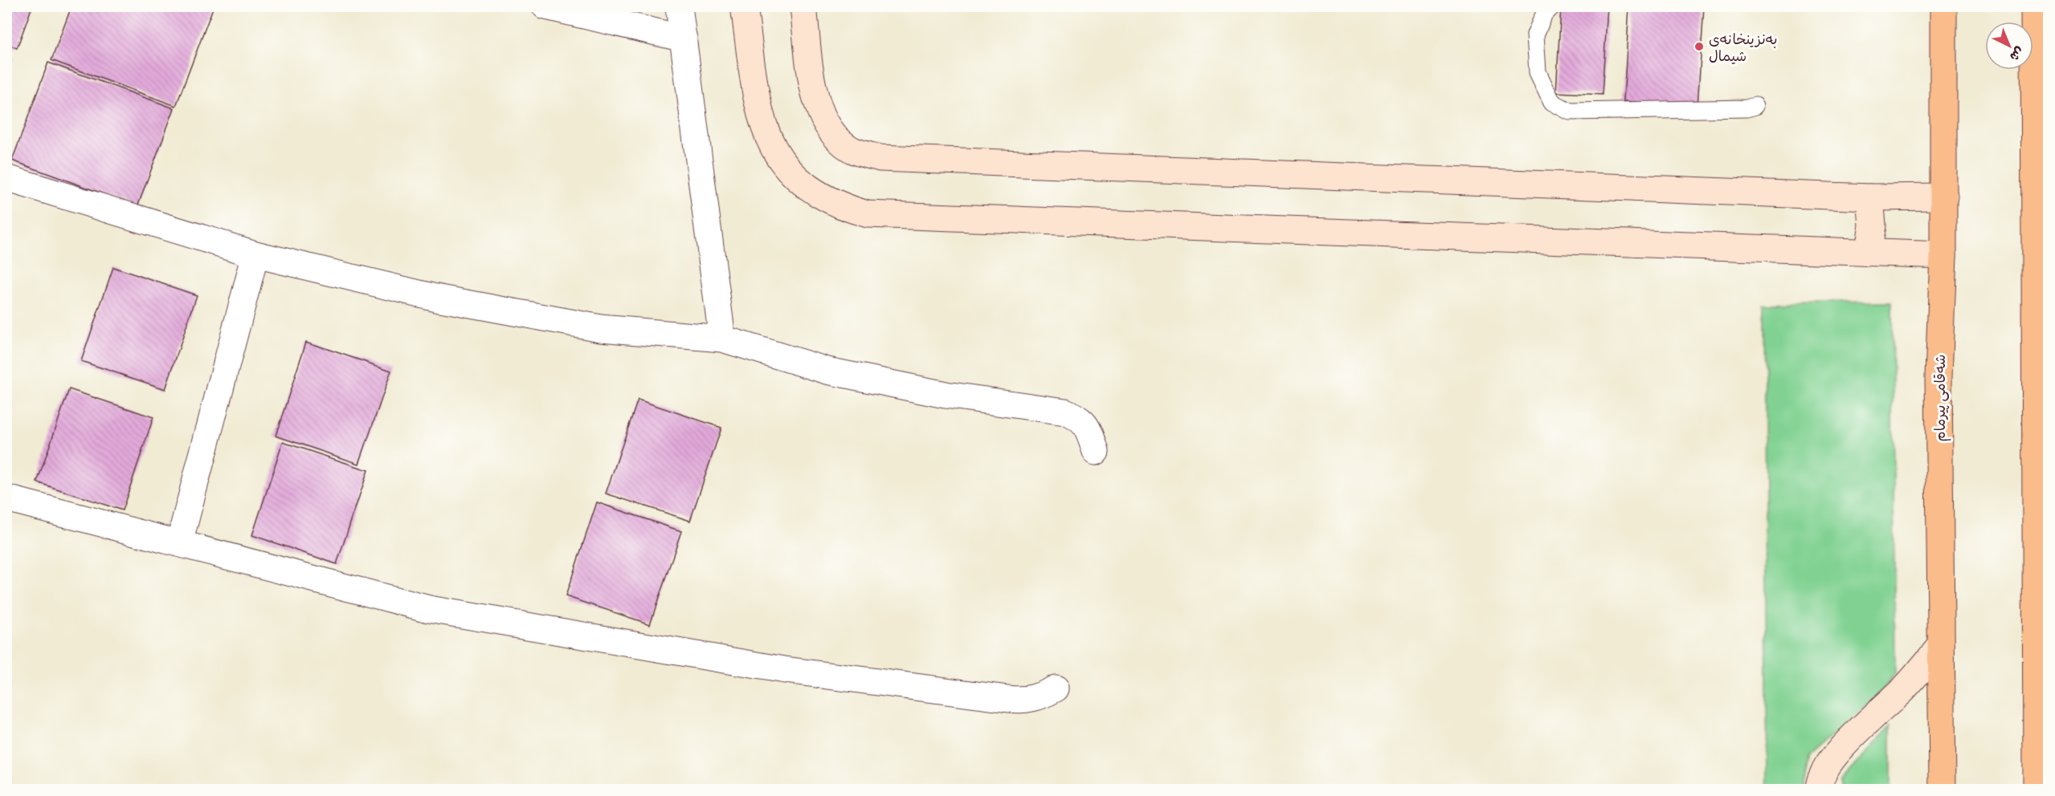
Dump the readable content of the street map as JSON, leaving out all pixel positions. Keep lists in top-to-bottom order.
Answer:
{
  "streets": {
    "highway": ["شەقامی پیرمام"]
  },
  "places": ["بەنزینخانەی شیمال"],
  "north": "bottom right"
}
